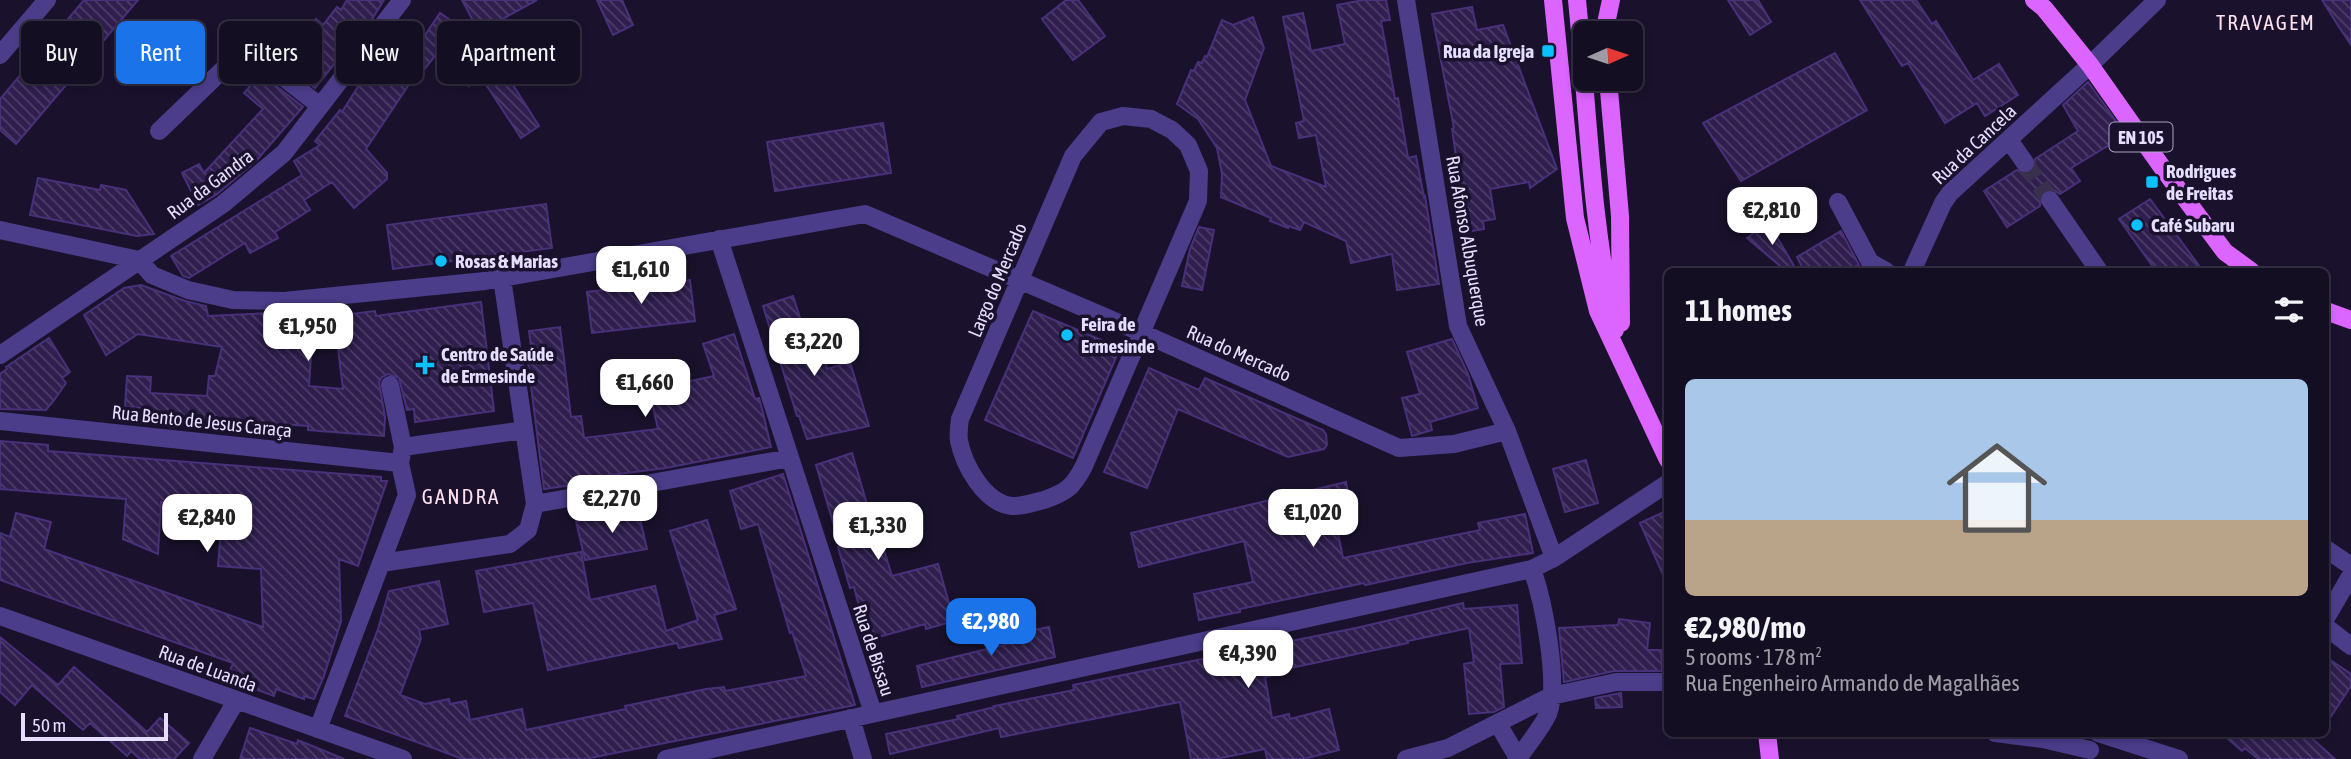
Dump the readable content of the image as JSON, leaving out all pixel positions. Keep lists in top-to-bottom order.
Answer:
{
  "streets": {
    "main road": ["EN 105"],
    "street": [
      "Rua da Cancela",
      "Rua da Gandra",
      "Rua Afonso Albuquerque",
      "Largo do Mercado",
      "Rua do Mercado",
      "Rua Bento de Jesus Caraça",
      "Rua de Bissau",
      "Rua de Luanda"
    ]
  },
  "crossings": [
    ["EN 105", "Rua da Cancela"],
    ["Rua da Gandra", "Rua do Mercado"],
    ["Rua Afonso Albuquerque", "Rua do Mercado"],
    ["Largo do Mercado", "Rua do Mercado"],
    ["Rua do Mercado", "Rua de Bissau"]
  ],
  "districts": ["TRAVAGEM", "GANDRA"],
  "places": {
    "transit": ["Rua da Igreja", "Rodrigues de Freitas"],
    "other": ["Café Subaru", "Rosas & Marias", "Feira de Ermesinde"],
    "health": ["Centro de Saúde de Ermesinde"]
  },
  "scale_bar": "50 m",
  "north": "right",
  "page": {
    "chip": [
      "Buy",
      "Rent",
      "Filters",
      "New",
      "Apartment"
    ],
    "price": [
      "€2,810",
      "€1,610",
      "€1,950",
      "€3,220",
      "€1,660",
      "€2,270",
      "€1,020",
      "€2,840",
      "€1,330",
      "€2,980",
      "€4,390"
    ],
    "heading": "11 homes",
    "list": [
      {
        "name": "€2,980/mo",
        "note": "5 rooms · 178 m² · Rua Engenheiro Armando de Magalhães"
      }
    ],
    "scale": "50 m"
  }
}
